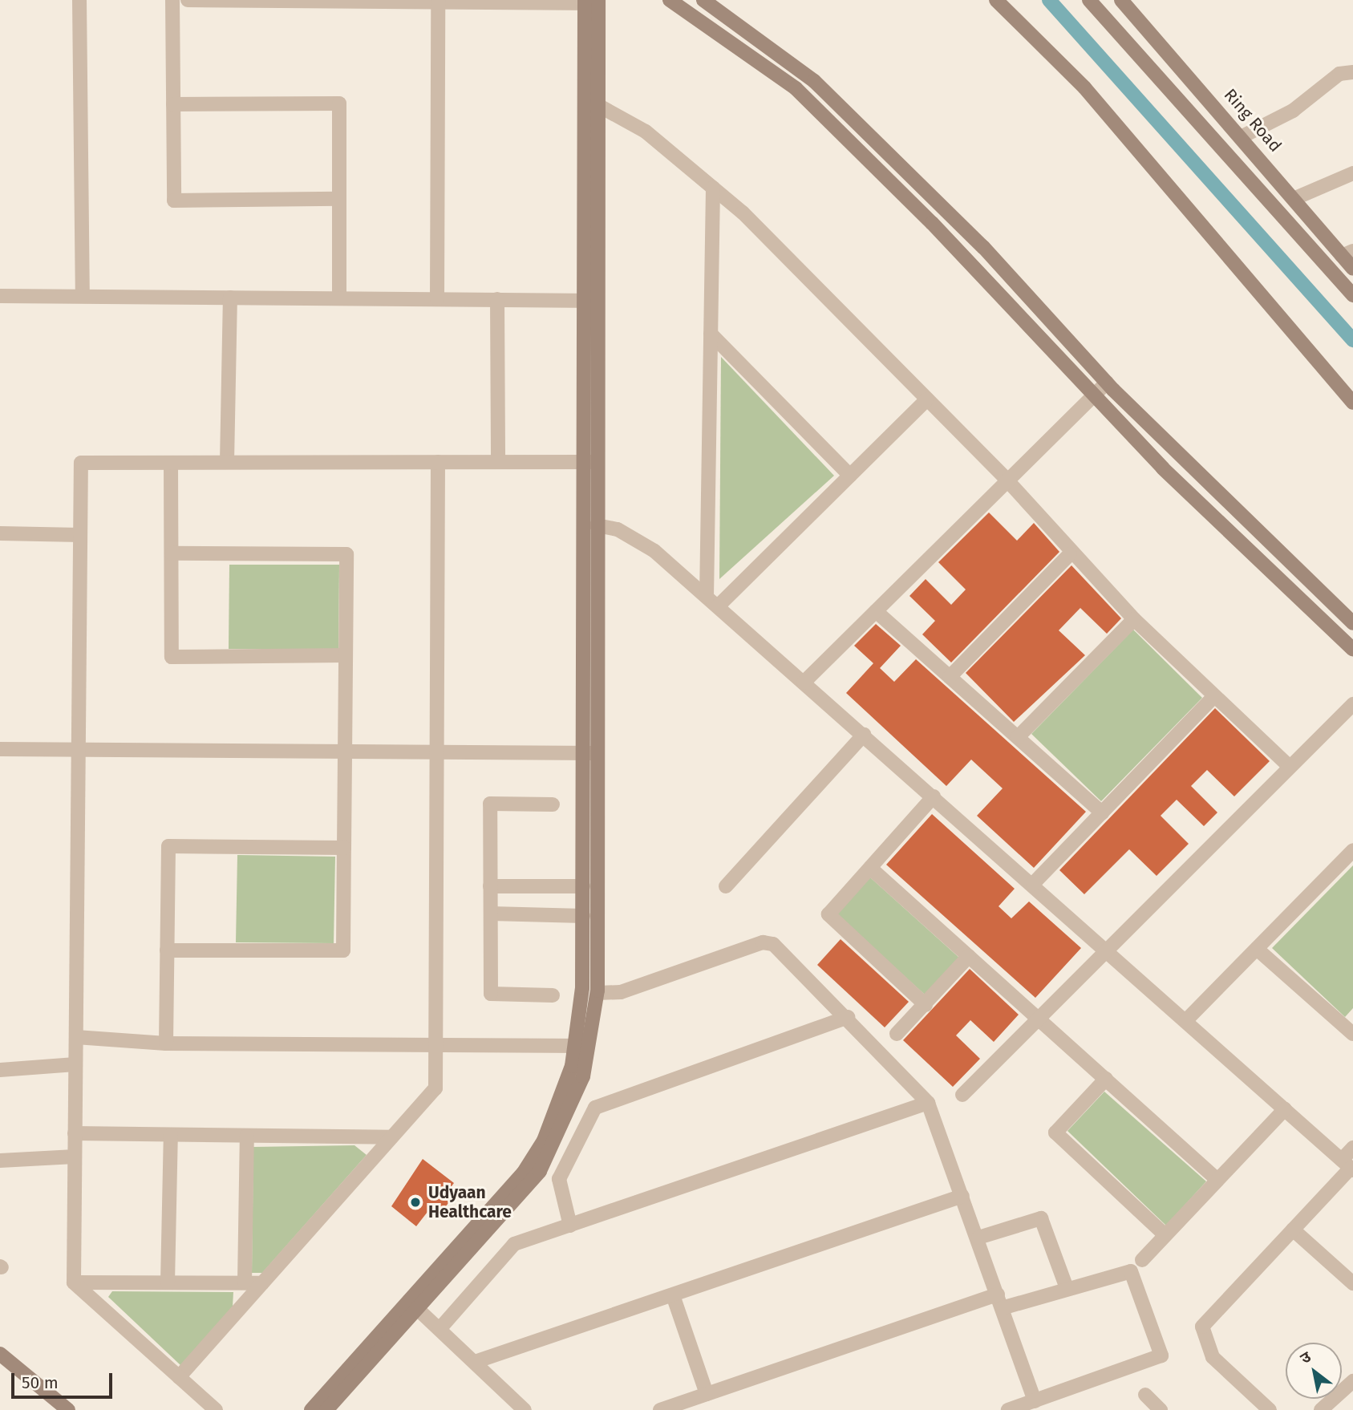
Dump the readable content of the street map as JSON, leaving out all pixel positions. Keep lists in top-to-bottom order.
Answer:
{
  "streets": {
    "street": ["Ring Road"]
  },
  "places": ["Udyaan Healthcare"],
  "scale_bar": "50 m",
  "north": "top left"
}
